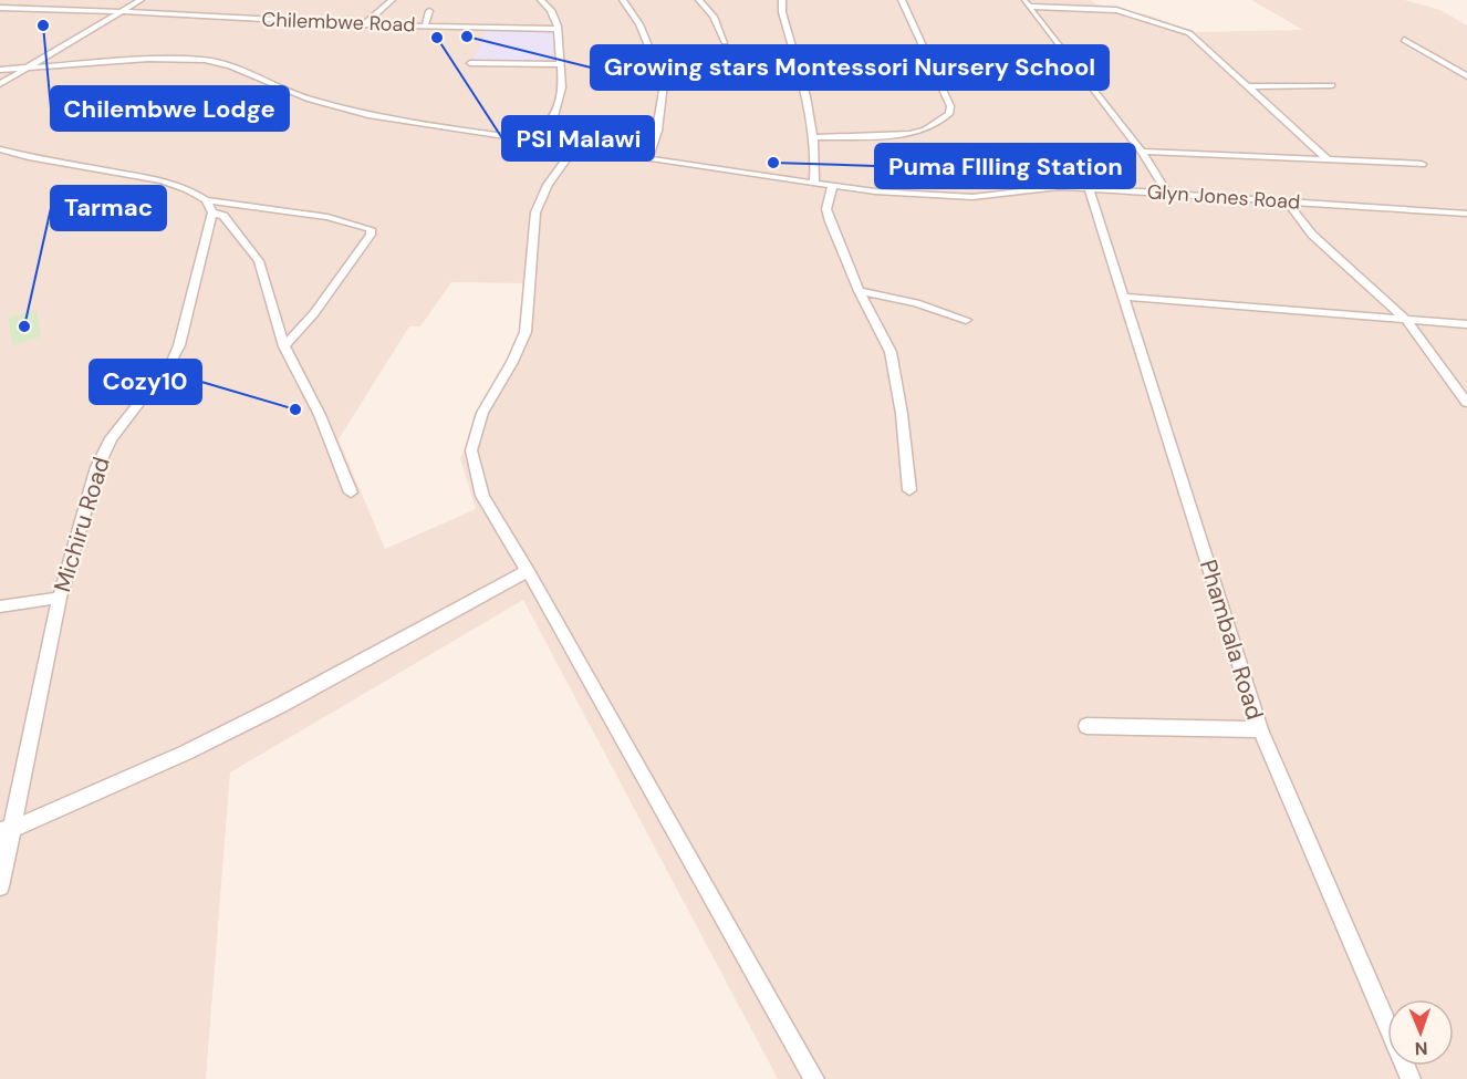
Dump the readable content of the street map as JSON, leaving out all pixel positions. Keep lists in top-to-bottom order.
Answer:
{
  "streets": {
    "street": [
      "Chilembwe Road",
      "Glyn Jones Road",
      "Michiru Road",
      "Phambala Road"
    ]
  },
  "crossings": [
    ["Glyn Jones Road", "Phambala Road"]
  ],
  "places": [
    "Chilembwe Lodge",
    "Growing stars Montessori Nursery School",
    "PSI Malawi",
    "Puma FIlling Station",
    "Tarmac",
    "Cozy10"
  ],
  "north": "bottom"
}
